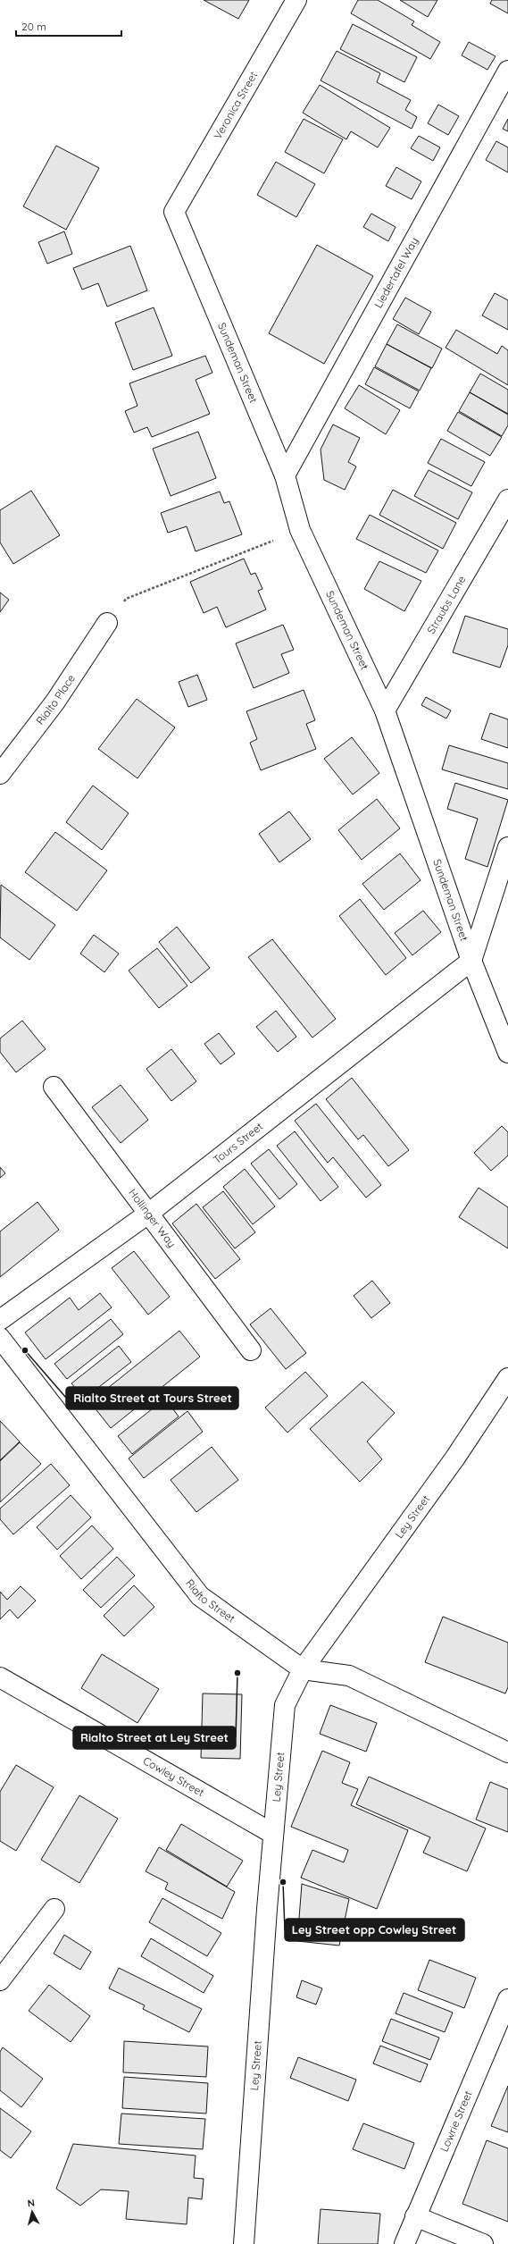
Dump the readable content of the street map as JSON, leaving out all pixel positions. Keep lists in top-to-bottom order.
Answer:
{
  "streets": {
    "street": [
      "Veronica Street",
      "Liedertafel Way",
      "Sundeman Street",
      "Straubs Lane",
      "Rialto Place",
      "Tours Street",
      "Hollinger Way",
      "Ley Street",
      "Rialto Street",
      "Cowley Street",
      "Lowrie Street"
    ]
  },
  "crossings": [
    ["Veronica Street", "Sundeman Street"],
    ["Liedertafel Way", "Sundeman Street"],
    ["Sundeman Street", "Straubs Lane"],
    ["Sundeman Street", "Tours Street"],
    ["Tours Street", "Hollinger Way"],
    ["Ley Street", "Rialto Street"],
    ["Ley Street", "Cowley Street"]
  ],
  "places": ["Rialto Street at Tours Street", "Rialto Street at Ley Street", "Ley Street opp Cowley Street"],
  "scale_bar": "20 m",
  "north": "top"
}
